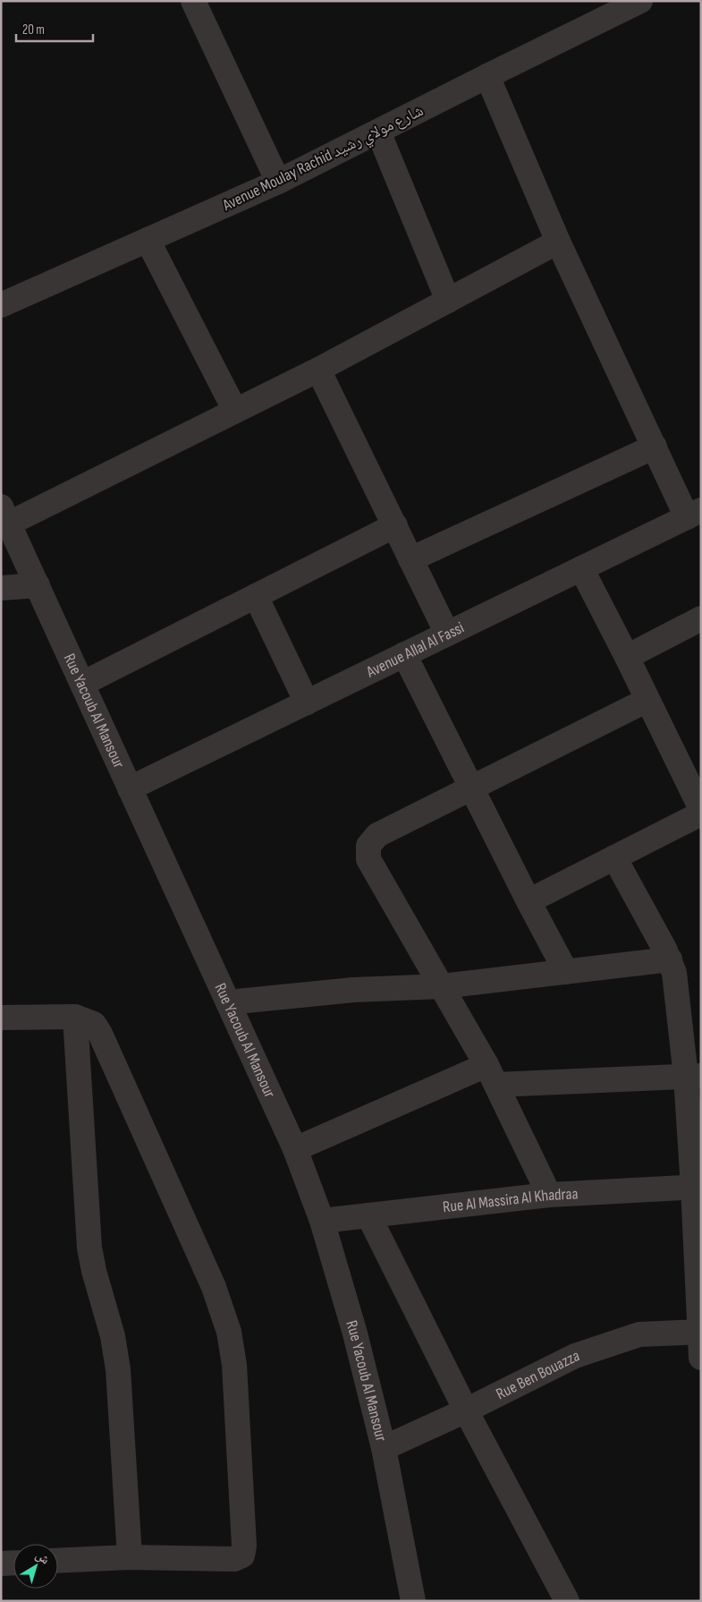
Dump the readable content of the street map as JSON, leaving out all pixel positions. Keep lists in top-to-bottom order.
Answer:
{
  "streets": {
    "street": [
      "Avenue Moulay Rachid شارع مولاي رشيد",
      "Avenue Allal Al Fassi",
      "Rue Yacoub Al Mansour",
      "Rue Al Massira Al Khadraa",
      "Rue Ben Bouazza"
    ]
  },
  "crossings": [
    ["Avenue Allal Al Fassi", "Rue Yacoub Al Mansour"],
    ["Rue Yacoub Al Mansour", "Rue Al Massira Al Khadraa"],
    ["Rue Yacoub Al Mansour", "Rue Ben Bouazza"]
  ],
  "scale_bar": "20 m",
  "north": "top right"
}
